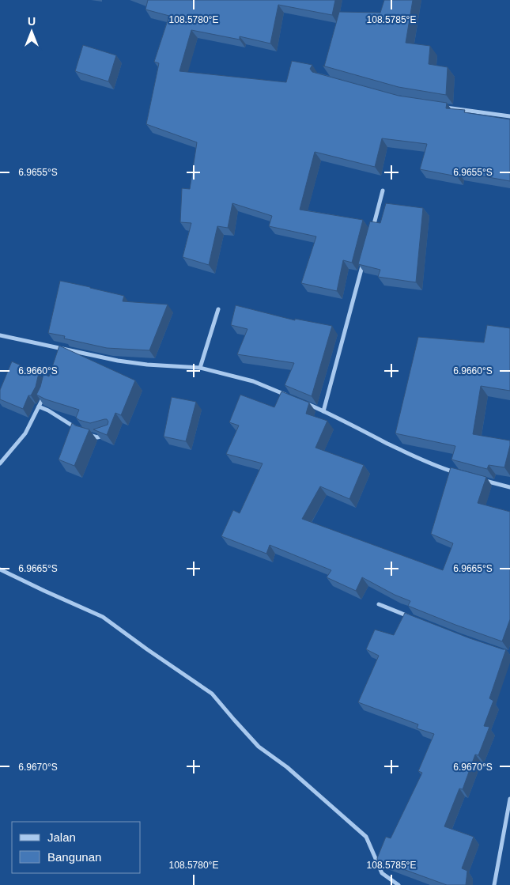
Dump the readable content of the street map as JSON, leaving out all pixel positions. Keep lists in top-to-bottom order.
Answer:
{
  "legend": ["Jalan", "Bangunan"],
  "north": "top",
  "coordinates": [
    "108.5780°E",
    "108.5785°E",
    "6.9655°S",
    "6.9660°S",
    "6.9665°S",
    "6.9670°S"
  ]
}
